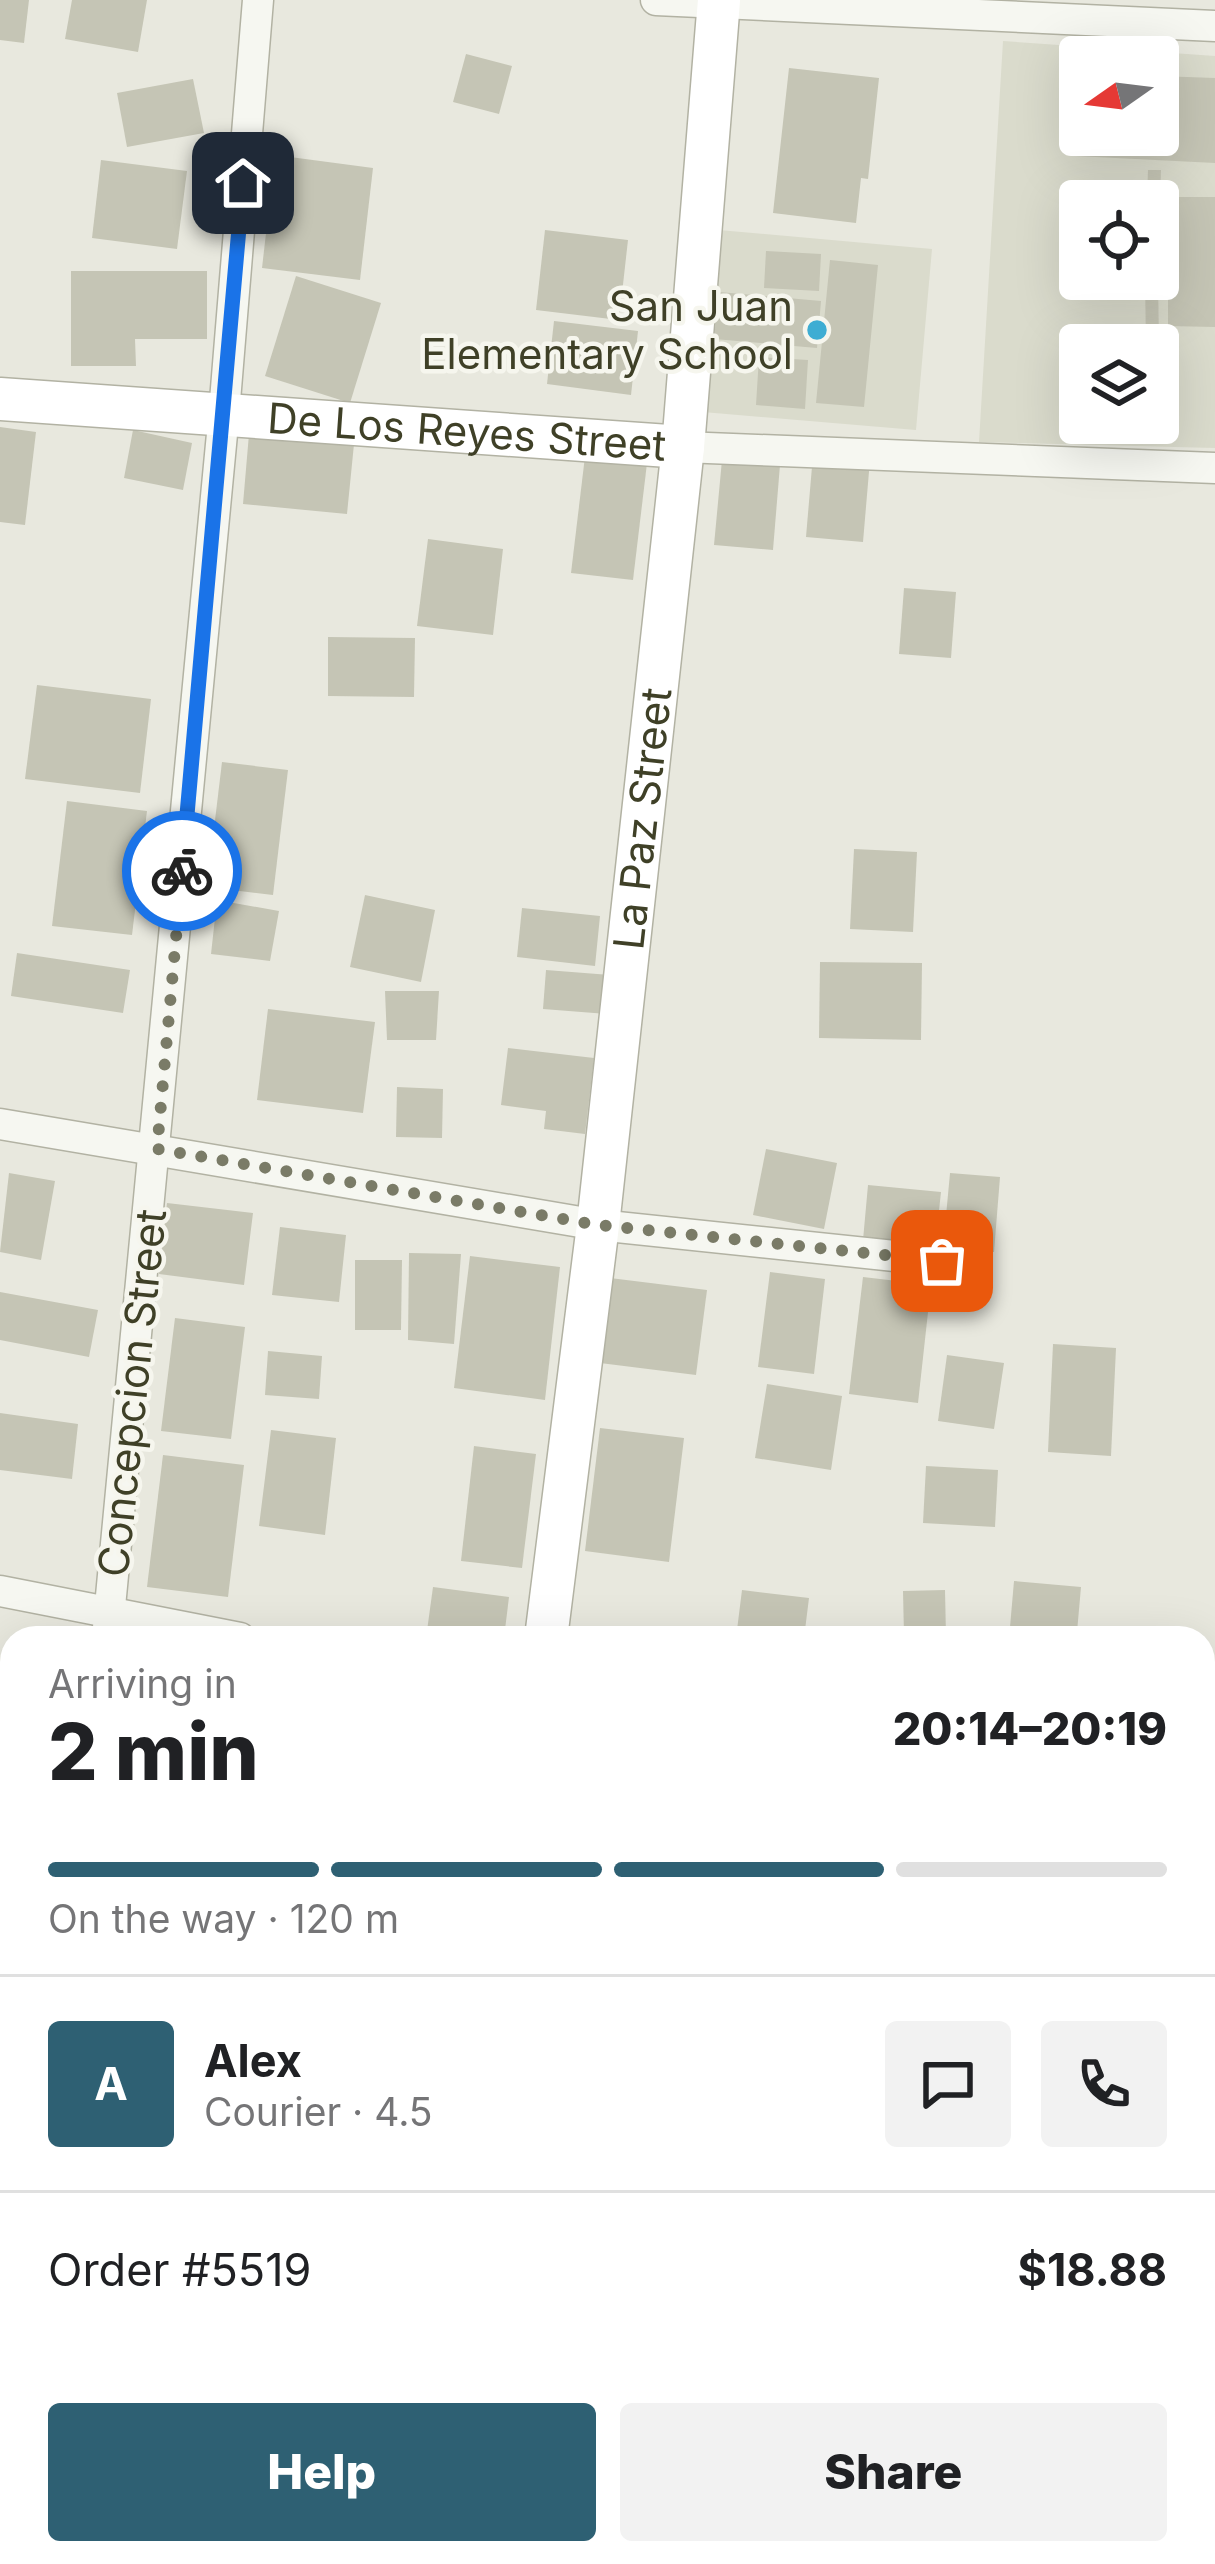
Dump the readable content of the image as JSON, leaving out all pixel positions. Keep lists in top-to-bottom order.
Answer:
{
  "streets": {
    "street": ["De Los Reyes Street", "La Paz Street", "Concepcion Street"]
  },
  "crossings": [
    ["De Los Reyes Street", "La Paz Street"],
    ["De Los Reyes Street", "Concepcion Street"]
  ],
  "places": ["San Juan Elementary School"],
  "north": "left",
  "page": {
    "heading": ["2 min", "Arriving in", "20:14–20:19"],
    "panel": [
      "Alex",
      "Courier · 4.5",
      "Order #5519",
      "$18.88"
    ],
    "bar": "On the way · 120 m",
    "round": "A",
    "buttons": ["Help", "Share"]
  }
}
